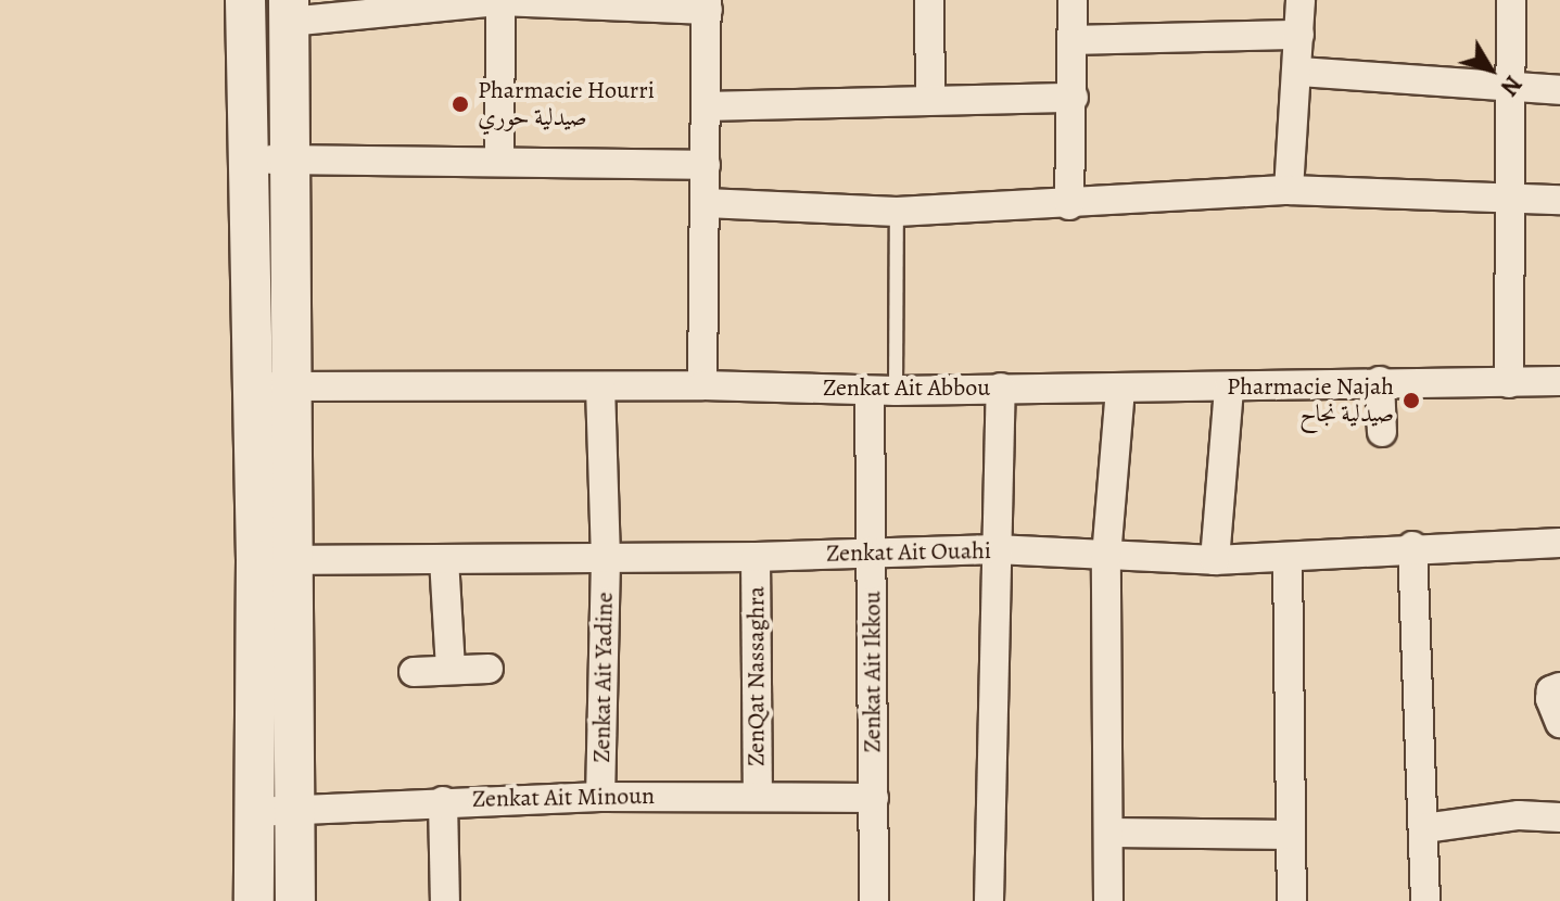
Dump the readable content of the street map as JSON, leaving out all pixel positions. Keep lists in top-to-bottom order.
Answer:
{
  "streets": {
    "street": [
      "Zenkat Ait Abbou",
      "Zenkat Ait Ouahi",
      "Zenkat Ait Ikkou",
      "ZenQat Nassaghra",
      "Zenkat Ait Yadine",
      "Zenkat Ait Minoun"
    ]
  },
  "crossings": [
    ["Zenkat Ait Abbou", "Zenkat Ait Ikkou"],
    ["Zenkat Ait Abbou", "Zenkat Ait Yadine"],
    ["Zenkat Ait Ouahi", "Zenkat Ait Ikkou"],
    ["Zenkat Ait Ouahi", "ZenQat Nassaghra"],
    ["Zenkat Ait Ouahi", "Zenkat Ait Yadine"],
    ["Zenkat Ait Ikkou", "Zenkat Ait Minoun"],
    ["ZenQat Nassaghra", "Zenkat Ait Minoun"],
    ["Zenkat Ait Yadine", "Zenkat Ait Minoun"]
  ],
  "places": ["Pharmacie Hourri صيدلية حوري", "Pharmacie Najah صيدلية نجاح"],
  "north": "bottom right"
}
